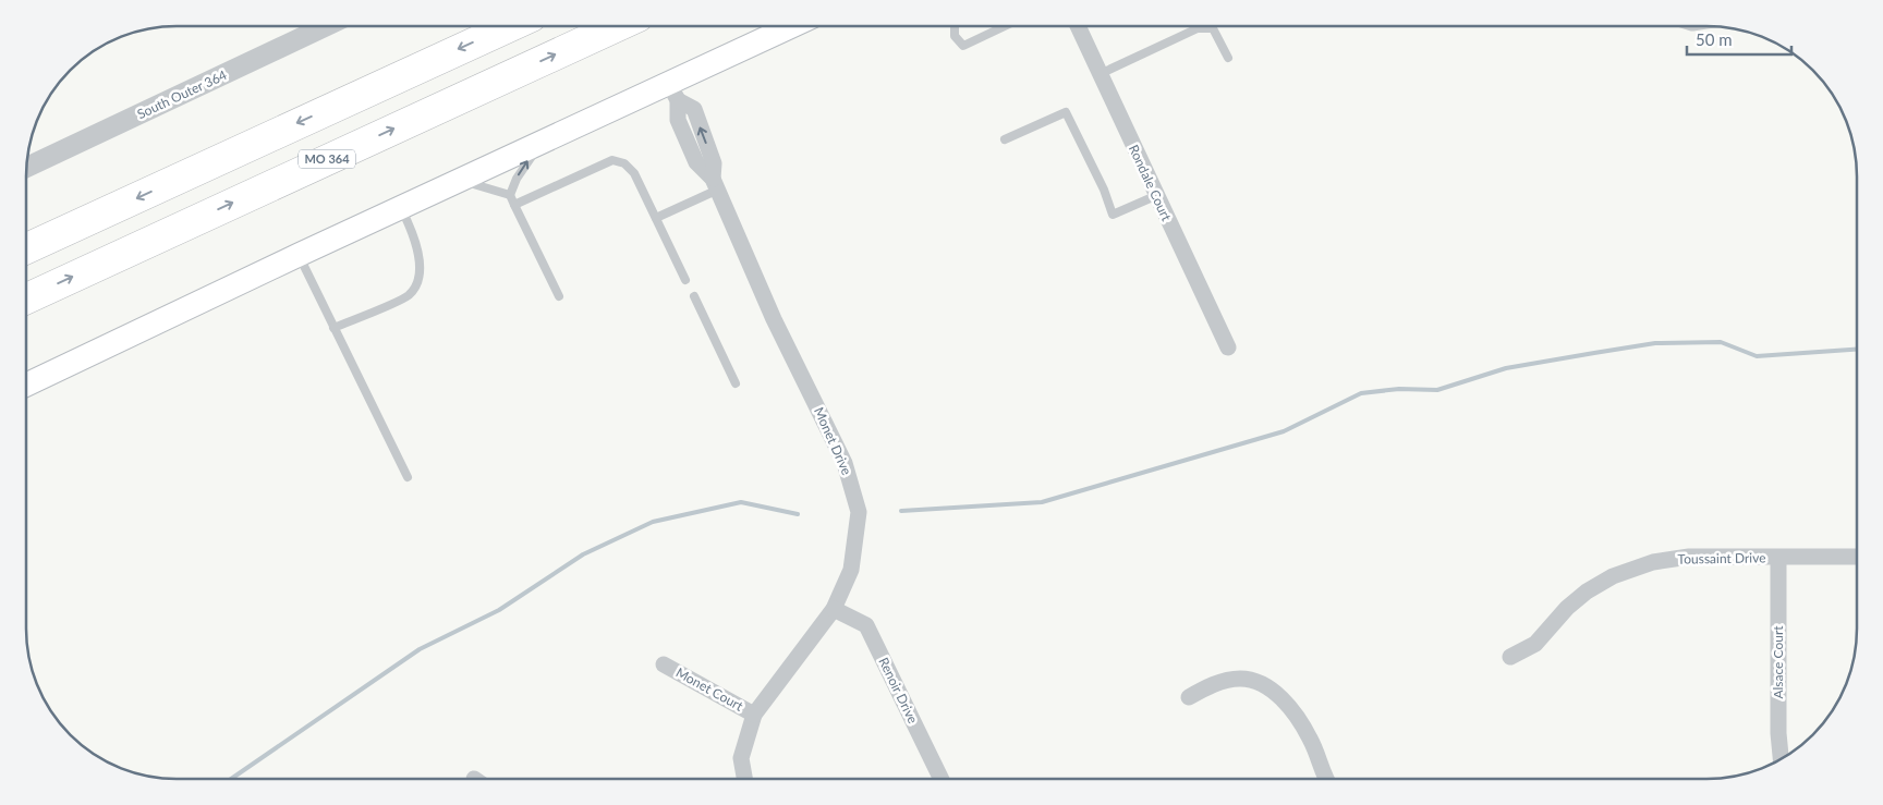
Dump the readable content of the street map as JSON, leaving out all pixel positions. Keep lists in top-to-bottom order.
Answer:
{
  "streets": {
    "highway": ["MO 364"],
    "street": [
      "South Outer 364",
      "Rondale Court",
      "Monet Drive",
      "Toussaint Drive",
      "Alsace Court",
      "Monet Court",
      "Renoir Drive"
    ]
  },
  "crossings": [
    ["Monet Drive", "Monet Court"],
    ["Monet Drive", "Renoir Drive"],
    ["Toussaint Drive", "Alsace Court"]
  ],
  "scale_bar": "50 m"
}
